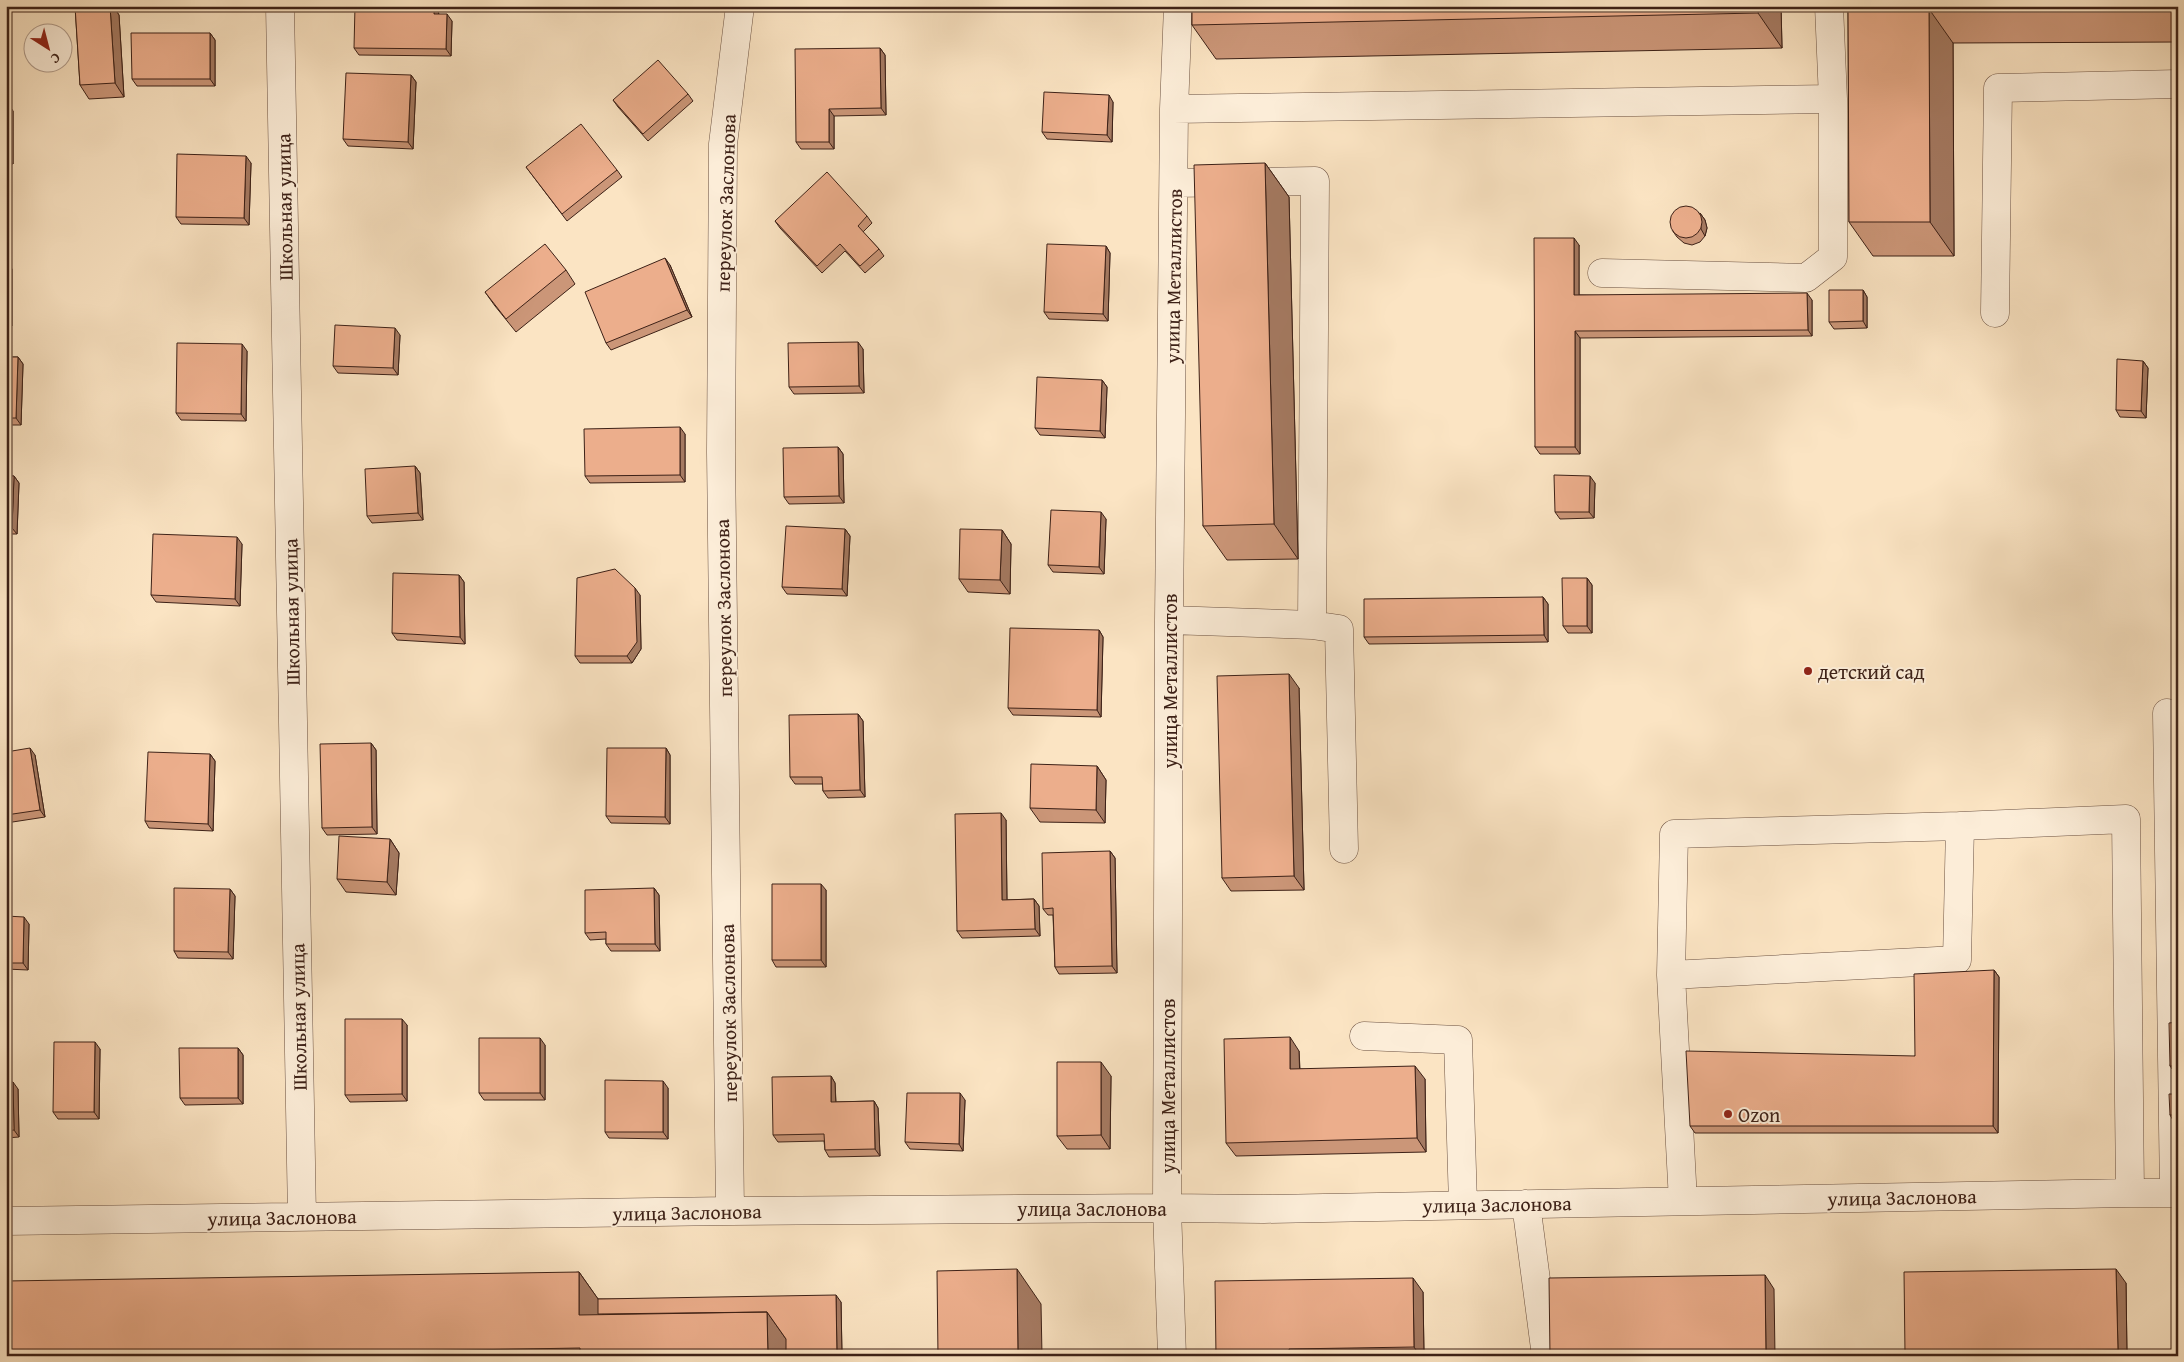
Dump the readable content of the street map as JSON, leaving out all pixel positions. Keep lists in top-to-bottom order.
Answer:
{
  "streets": {
    "street": [
      "переулок Заслонова",
      "Школьная улица",
      "улица Металлистов",
      "улица Заслонова"
    ]
  },
  "crossings": [
    ["переулок Заслонова", "улица Заслонова"],
    ["Школьная улица", "улица Заслонова"],
    ["улица Металлистов", "улица Заслонова"]
  ],
  "places": ["детский сад", "Ozon"],
  "north": "bottom right"
}
